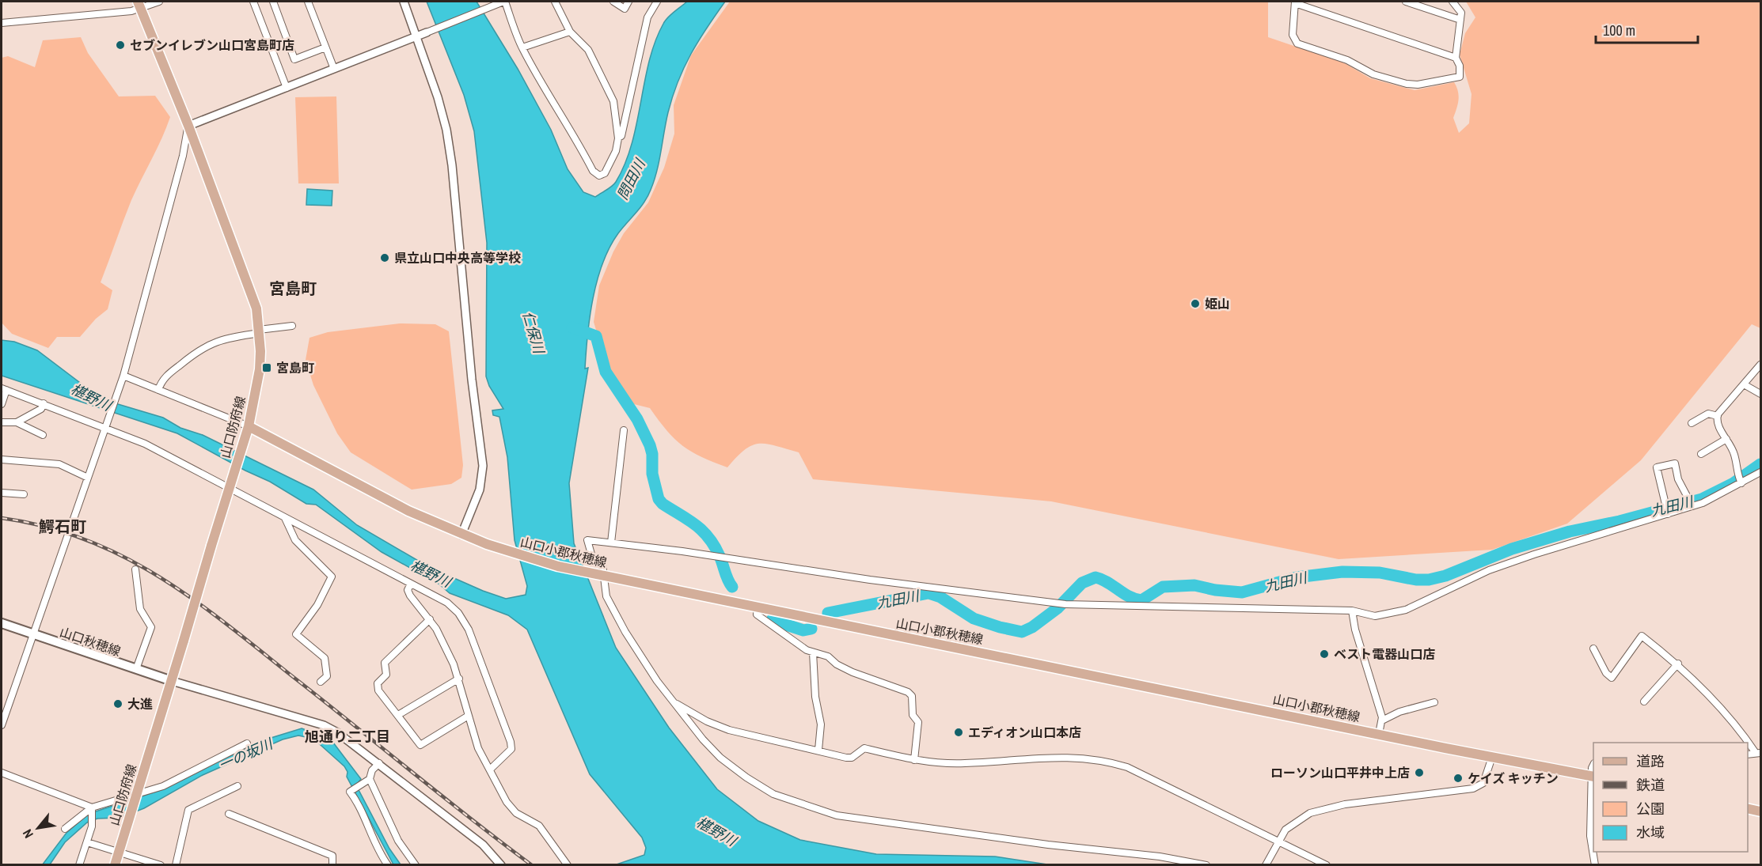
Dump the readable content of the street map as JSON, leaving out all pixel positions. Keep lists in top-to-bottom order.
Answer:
{
  "streets": {
    "main road": ["山口防府線", "山口小郡秋穂線", "山口秋穂線"]
  },
  "crossings": [
    ["山口防府線", "山口小郡秋穂線"],
    ["山口防府線", "山口秋穂線"]
  ],
  "districts": ["宮島町", "鰐石町", "旭通り二丁目"],
  "water": [
    "問田川",
    "仁保川",
    "椹野川",
    "九田川",
    "一の坂川"
  ],
  "places": {
    "other": [
      "セブンイレブン山口宮島町店",
      "県立山口中央高等学校",
      "姫山",
      "ベスト電器山口店",
      "大進",
      "エディオン山口本店",
      "ローソン山口平井中上店",
      "ケイズ キッチン"
    ],
    "transit": ["宮島町"]
  },
  "legend": [
    "道路",
    "鉄道",
    "公園",
    "水域"
  ],
  "scale_bar": "100 m",
  "north": "bottom left"
}
